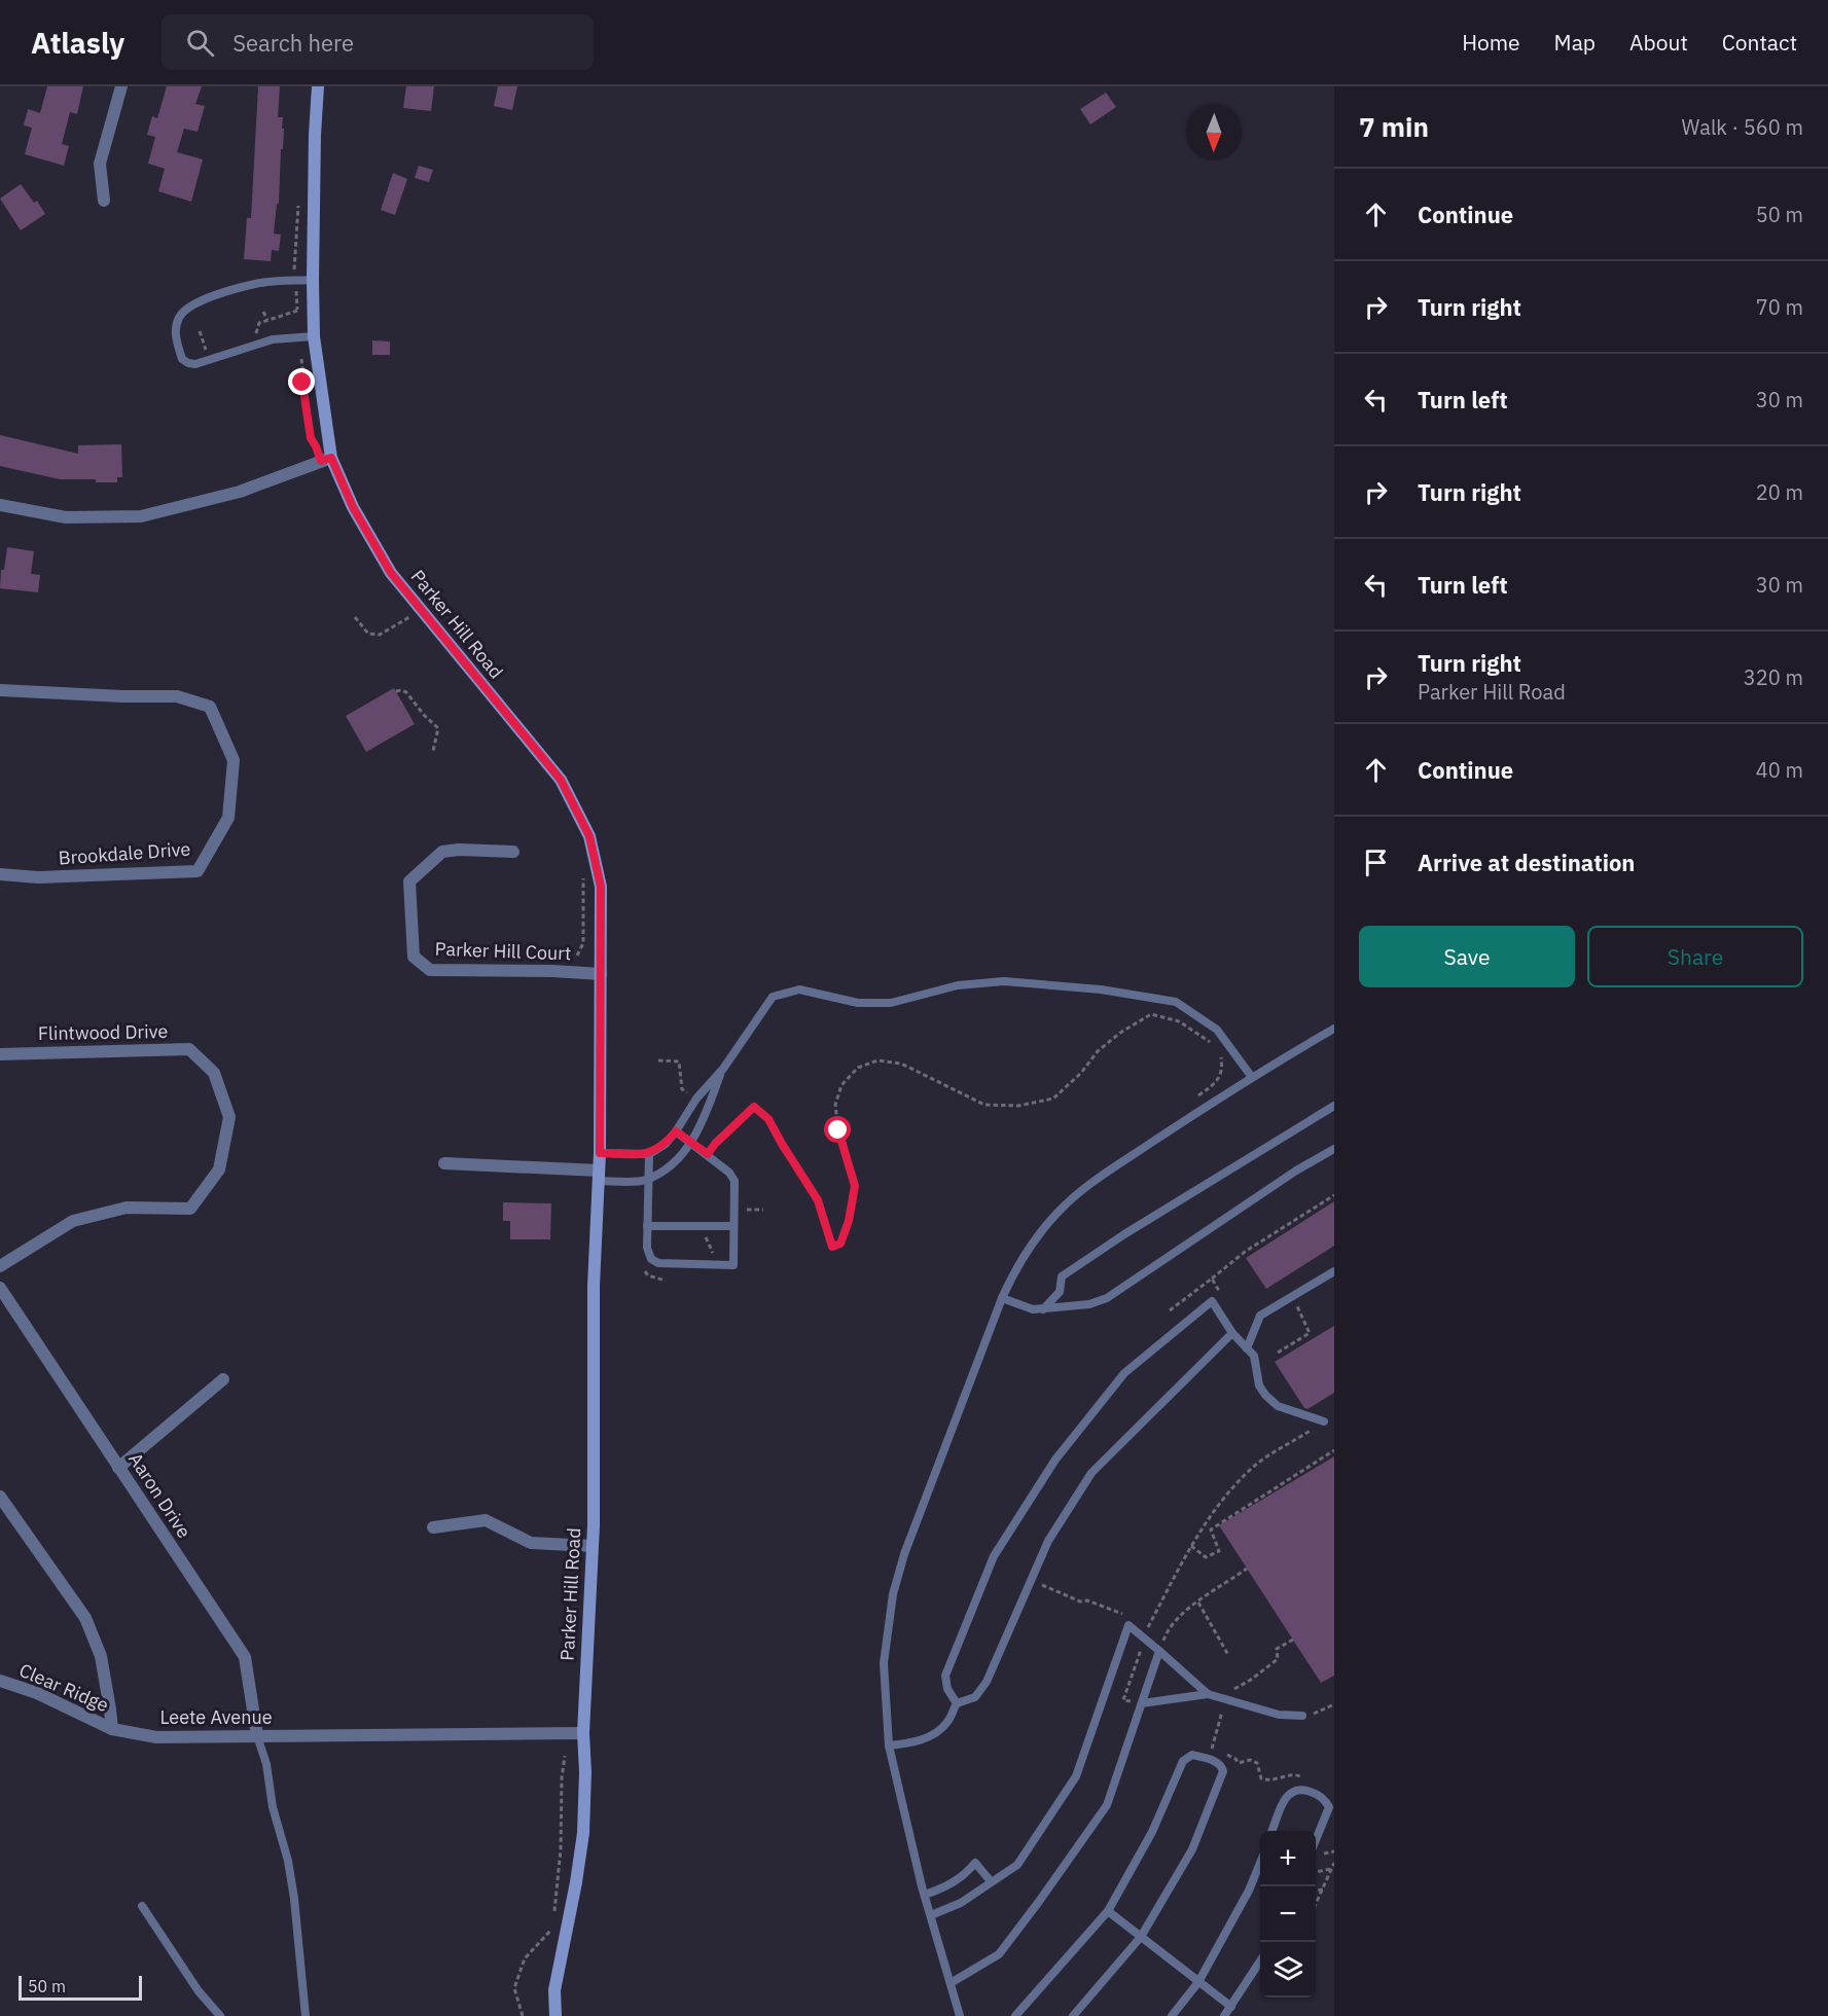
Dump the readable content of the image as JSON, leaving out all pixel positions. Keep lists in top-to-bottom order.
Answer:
{
  "streets": {
    "street": [
      "Parker Hill Road",
      "Brookdale Drive",
      "Parker Hill Court",
      "Flintwood Drive",
      "Aaron Drive",
      "Clear Ridge",
      "Leete Avenue"
    ]
  },
  "crossings": [
    ["Parker Hill Road", "Parker Hill Court"],
    ["Parker Hill Road", "Leete Avenue"],
    ["Aaron Drive", "Leete Avenue"],
    ["Clear Ridge", "Leete Avenue"]
  ],
  "scale_bar": "50 m",
  "north": "bottom",
  "page": {
    "header": "Atlasly",
    "search": "Search here",
    "nav": [
      "Home",
      "Map",
      "About",
      "Contact"
    ],
    "heading": ["7 min", "Walk · 560 m"],
    "list": [
      ["Continue", "50 m"],
      ["Turn right", "70 m"],
      ["Turn left", "30 m"],
      ["Turn right", "20 m"],
      ["Turn left", "30 m"],
      ["Turn right", "Parker Hill Road", "320 m"],
      ["Continue", "40 m"],
      "Arrive at destination"
    ],
    "buttons": ["Save", "Share"],
    "map_buttons": ["+", "−"],
    "scale": "50 m"
  }
}
